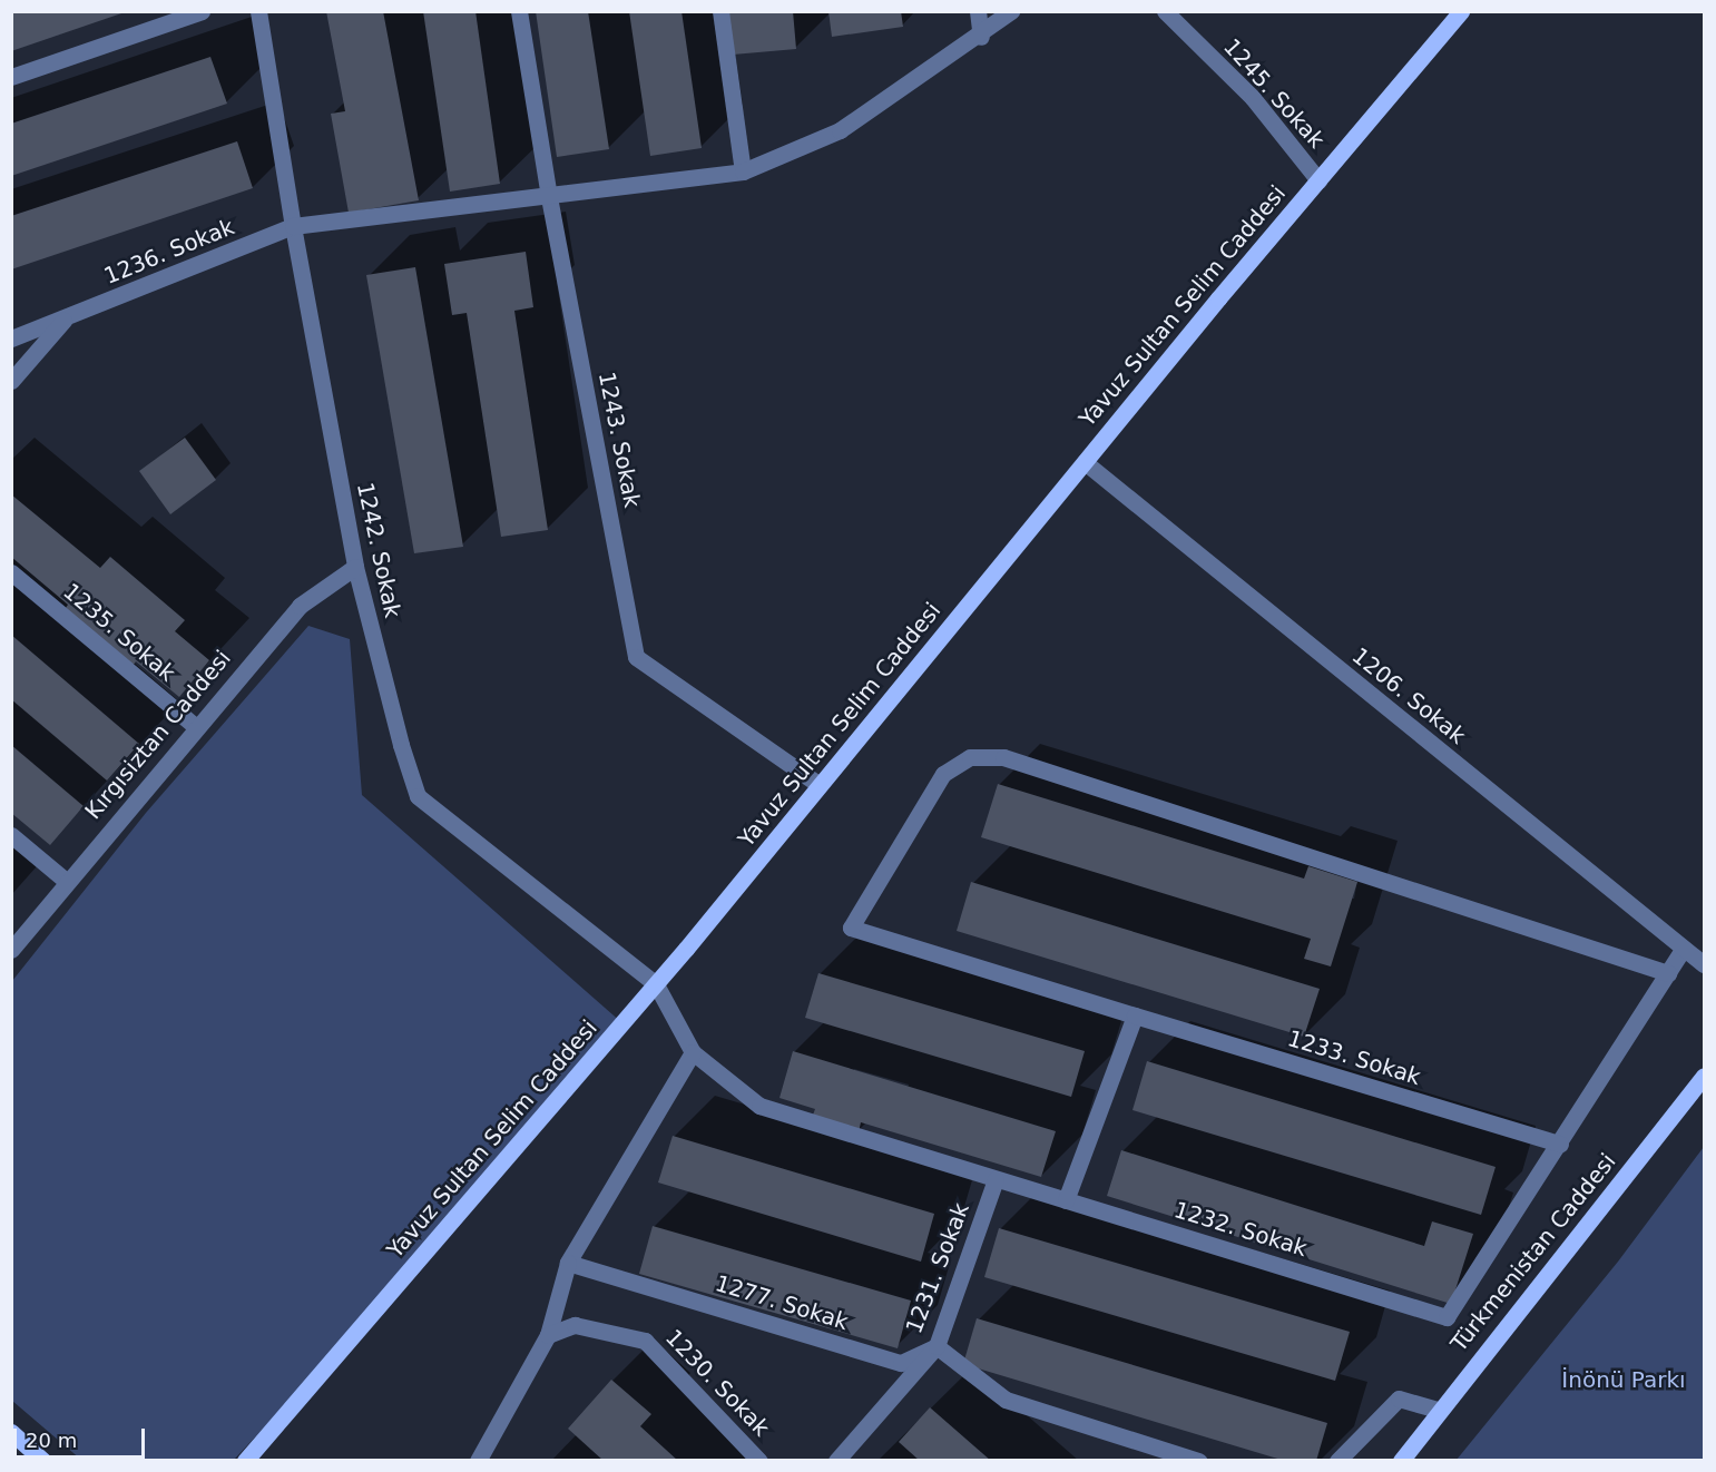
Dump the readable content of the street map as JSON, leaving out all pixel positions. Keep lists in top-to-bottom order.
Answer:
{
  "streets": {
    "main road": ["Yavuz Sultan Selim Caddesi", "Türkmenistan Caddesi"],
    "street": [
      "1245. Sokak",
      "1236. Sokak",
      "1243. Sokak",
      "1242. Sokak",
      "1235. Sokak",
      "1206. Sokak",
      "Kırgısiztan Caddesi",
      "1233. Sokak",
      "1232. Sokak",
      "1231. Sokak",
      "1277. Sokak",
      "1230. Sokak"
    ]
  },
  "crossings": [
    ["1245. Sokak", "Yavuz Sultan Selim Caddesi"],
    ["1236. Sokak", "1243. Sokak"],
    ["1236. Sokak", "1242. Sokak"],
    ["Yavuz Sultan Selim Caddesi", "1243. Sokak"],
    ["Yavuz Sultan Selim Caddesi", "1242. Sokak"],
    ["Yavuz Sultan Selim Caddesi", "1206. Sokak"],
    ["Yavuz Sultan Selim Caddesi", "1232. Sokak"],
    ["1242. Sokak", "Kırgısiztan Caddesi"],
    ["1242. Sokak", "1232. Sokak"],
    ["1235. Sokak", "Kırgısiztan Caddesi"],
    ["1206. Sokak", "1232. Sokak"],
    ["1233. Sokak", "1232. Sokak"],
    ["1232. Sokak", "1231. Sokak"],
    ["1231. Sokak", "1277. Sokak"]
  ],
  "parks": ["İnönü Parkı"],
  "scale_bar": "20 m"
}
